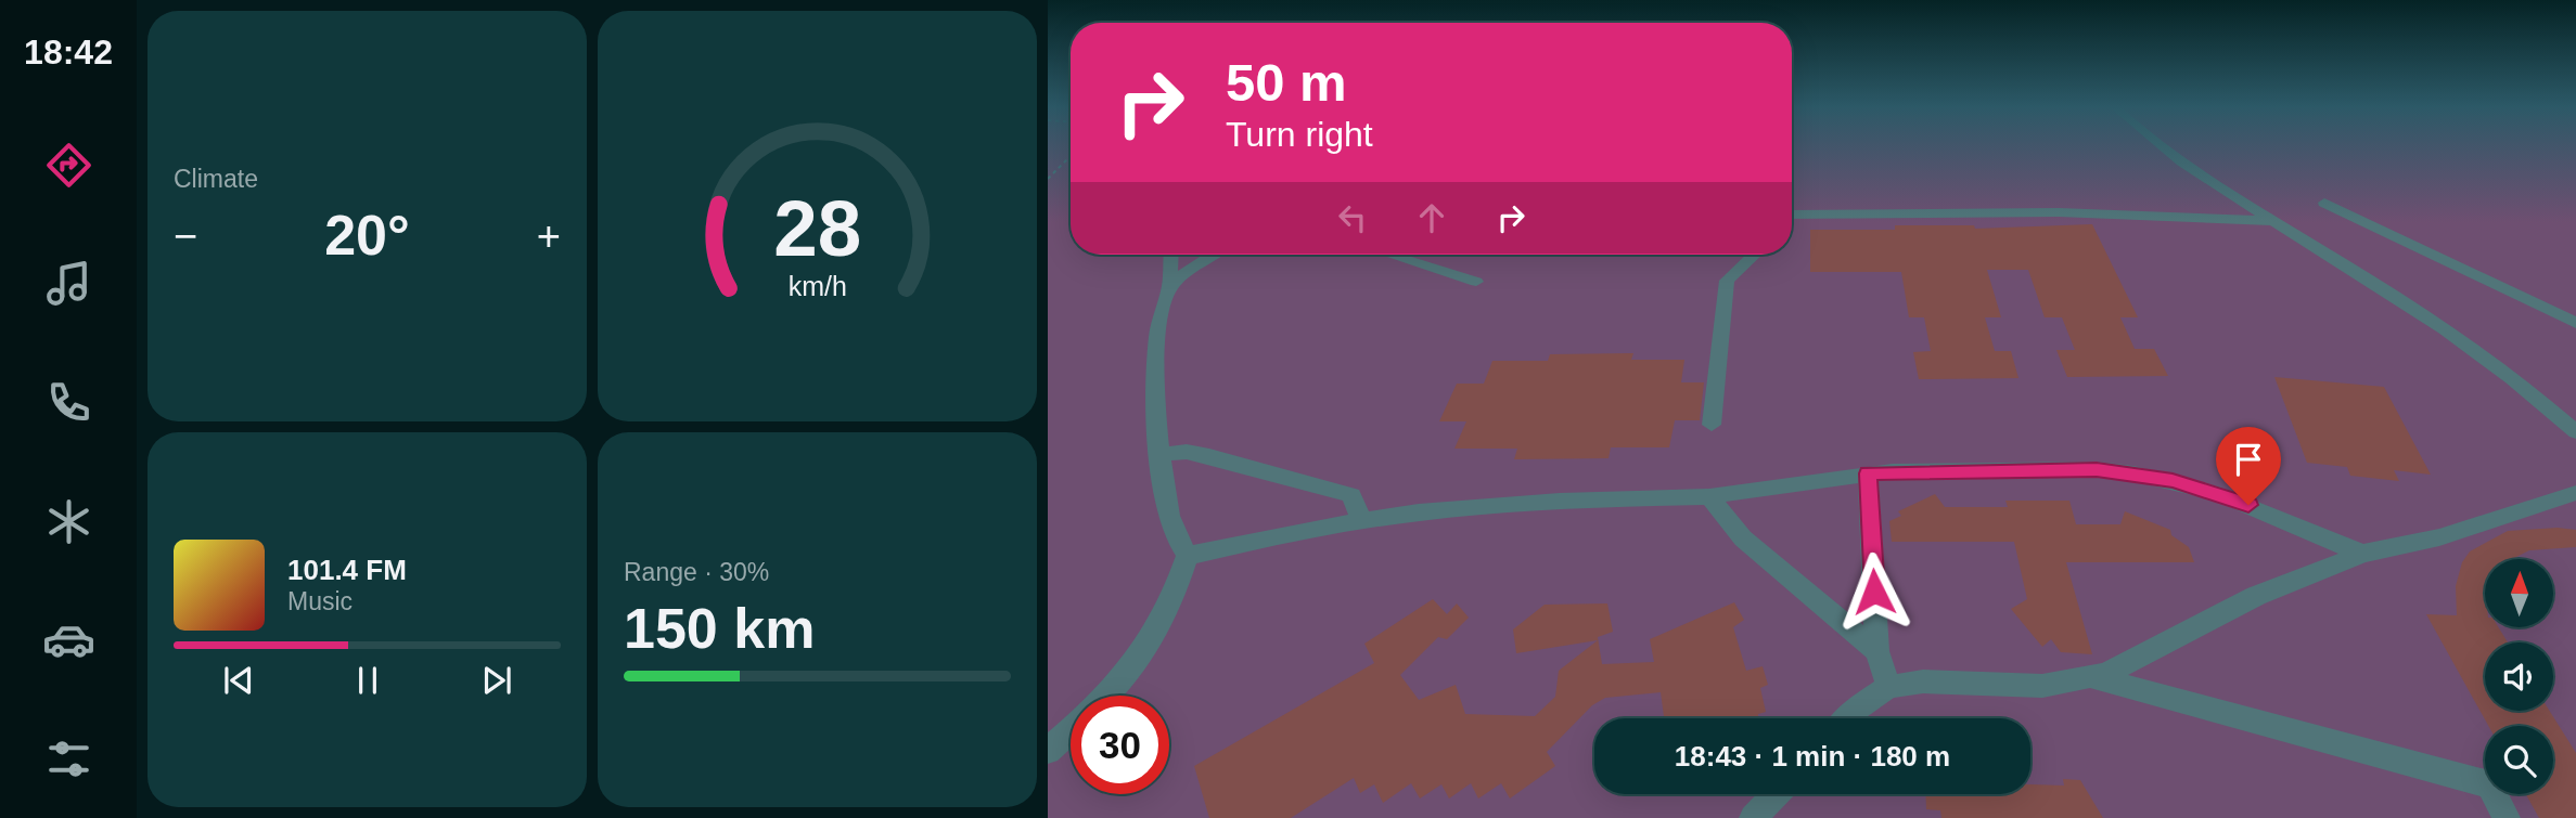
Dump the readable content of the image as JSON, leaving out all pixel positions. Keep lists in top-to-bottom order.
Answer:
{
  "north": "top",
  "page": {
    "tabs": "18:42",
    "tile": [
      "Climate",
      ["Range · 30%", "150 km"]
    ],
    "turn": ["50 m", "Turn right"],
    "heat": ["−", "20°", "+"],
    "song": ["101.4 FM", "Music"],
    "limit": "30",
    "trip": "18:43 · 1 min · 180 m",
    "gauge": ["28", "km/h"]
  }
}
